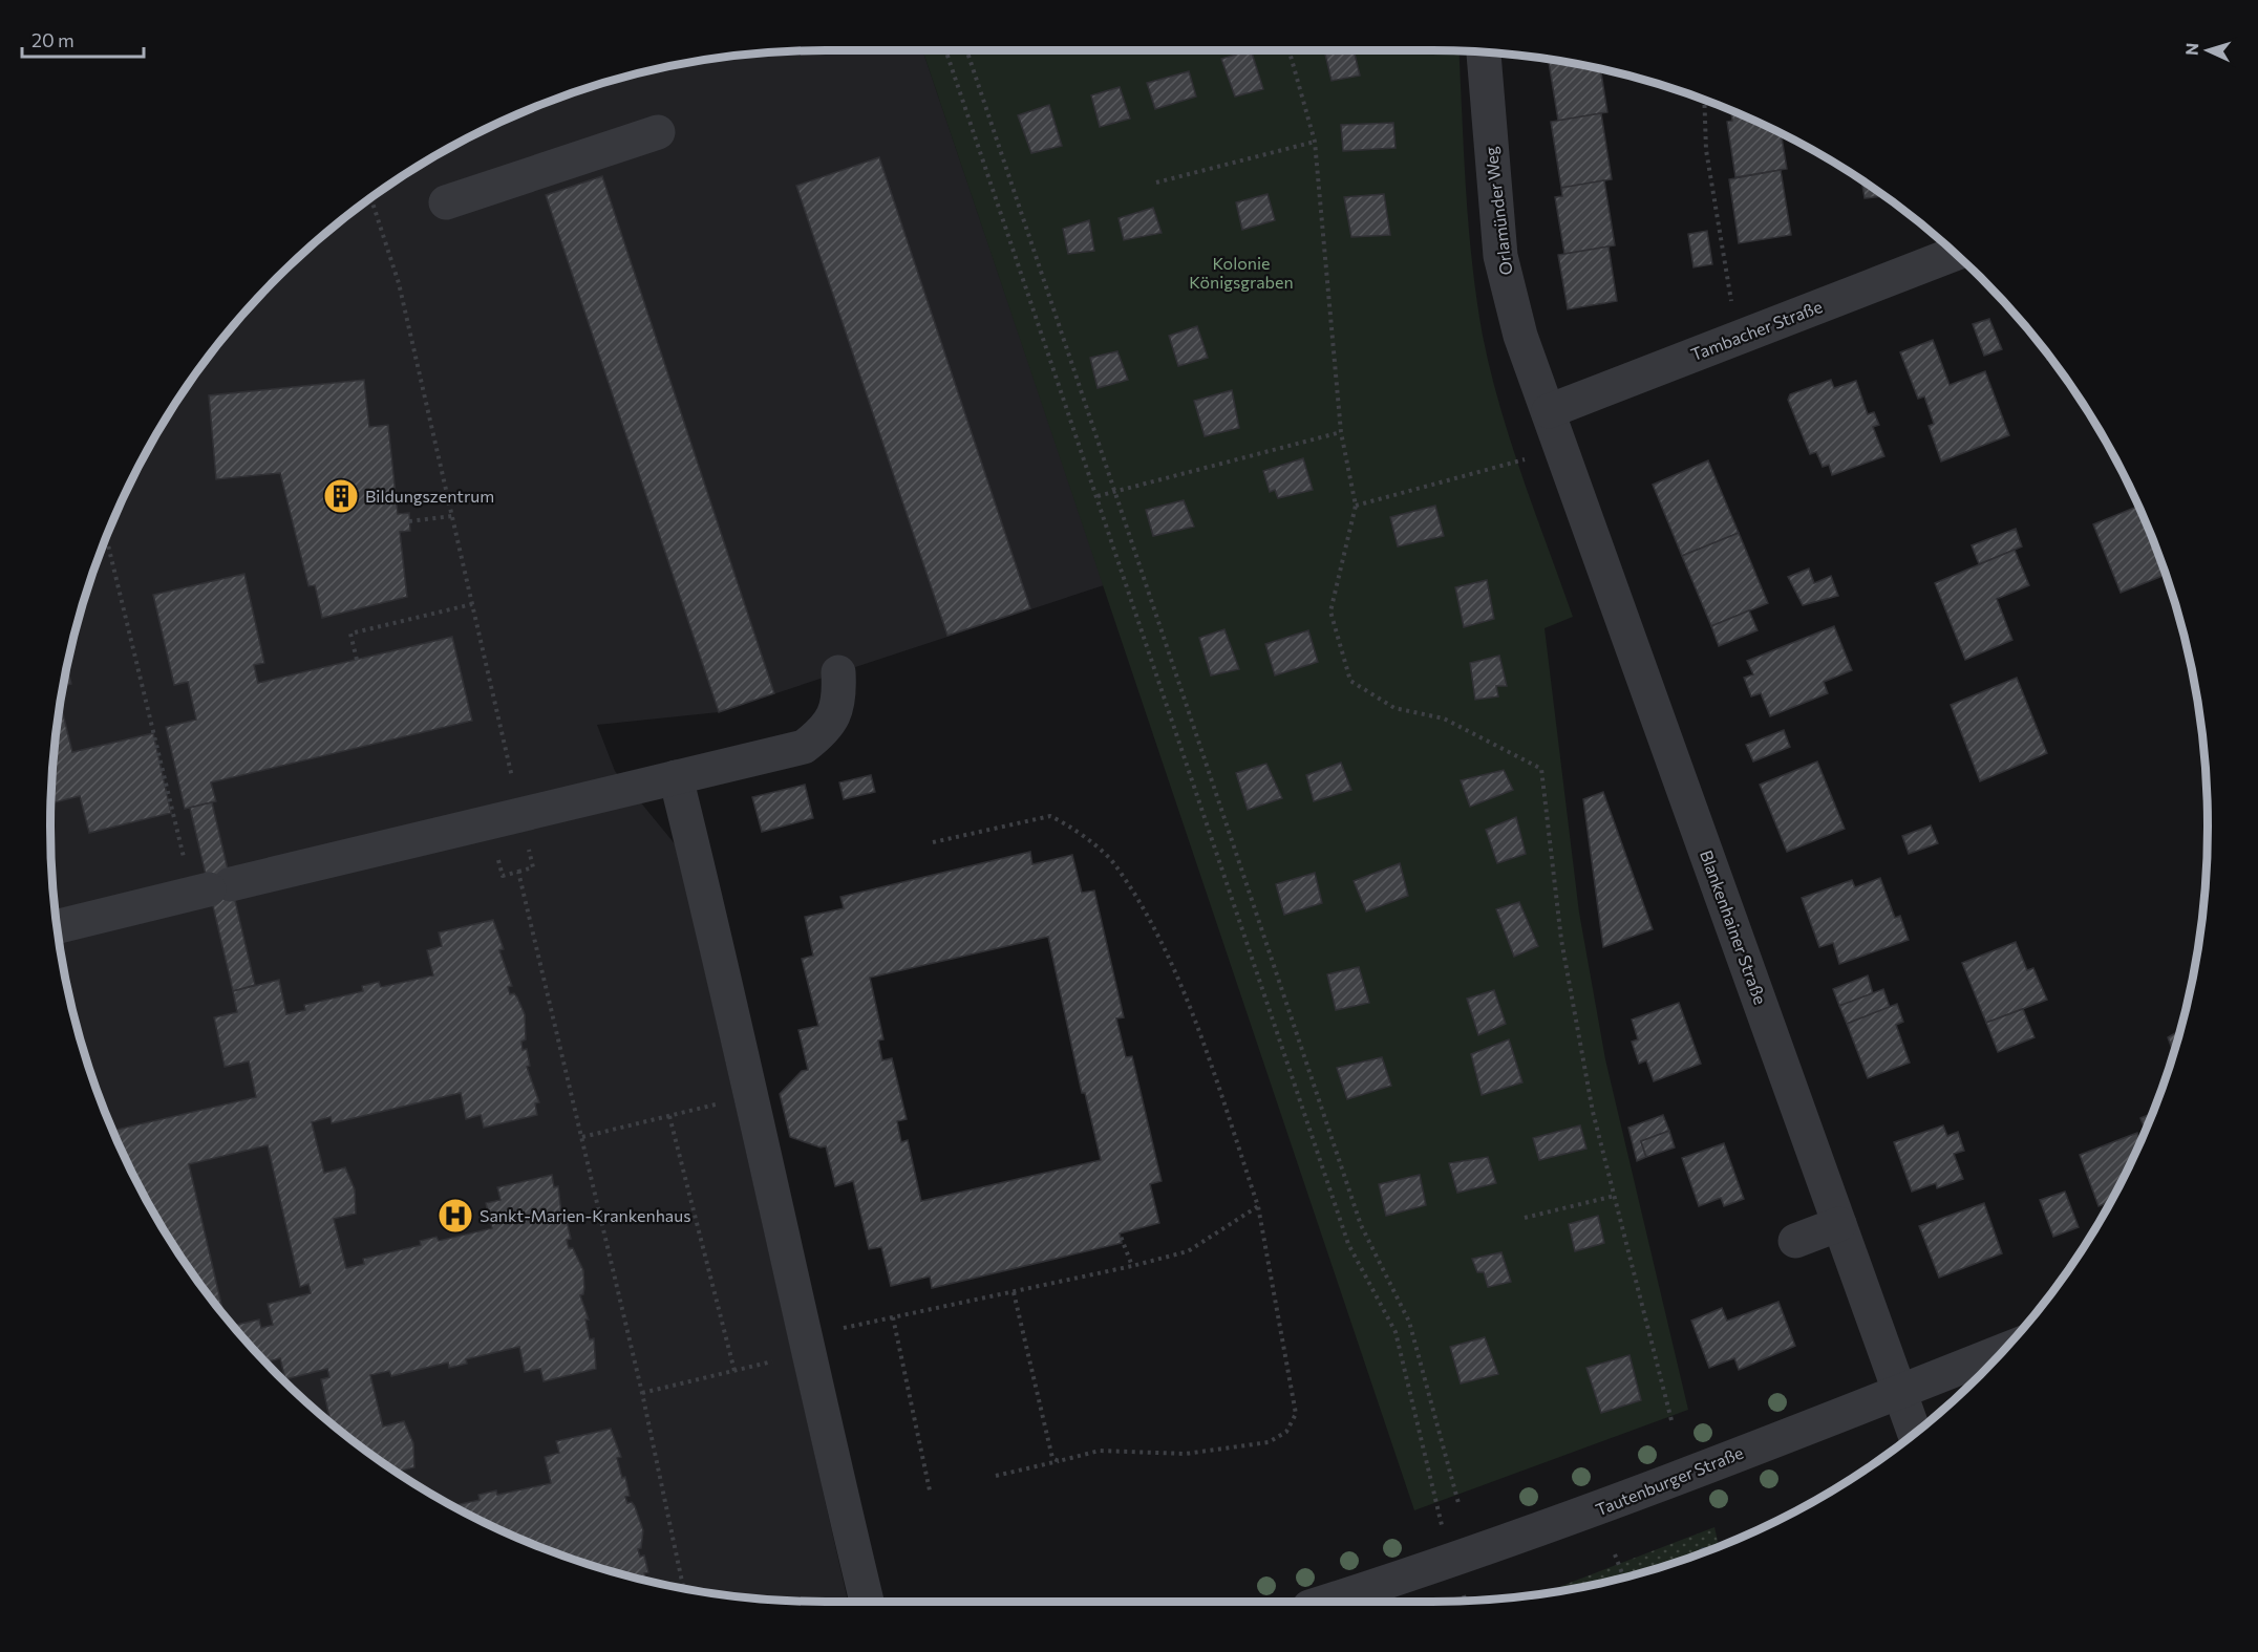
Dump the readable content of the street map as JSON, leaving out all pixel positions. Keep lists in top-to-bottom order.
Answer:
{
  "streets": {
    "street": [
      "Orlamünder Weg",
      "Tambacher Straße",
      "Blankenhainer Straße",
      "Tautenburger Straße"
    ]
  },
  "crossings": [
    ["Orlamünder Weg", "Tambacher Straße"],
    ["Orlamünder Weg", "Blankenhainer Straße"],
    ["Tambacher Straße", "Blankenhainer Straße"],
    ["Blankenhainer Straße", "Tautenburger Straße"]
  ],
  "parks": ["Kolonie Königsgraben"],
  "places": {
    "building": ["Bildungszentrum"],
    "hospital": ["Sankt-Marien-Krankenhaus"]
  },
  "scale_bar": "20 m",
  "north": "left"
}
